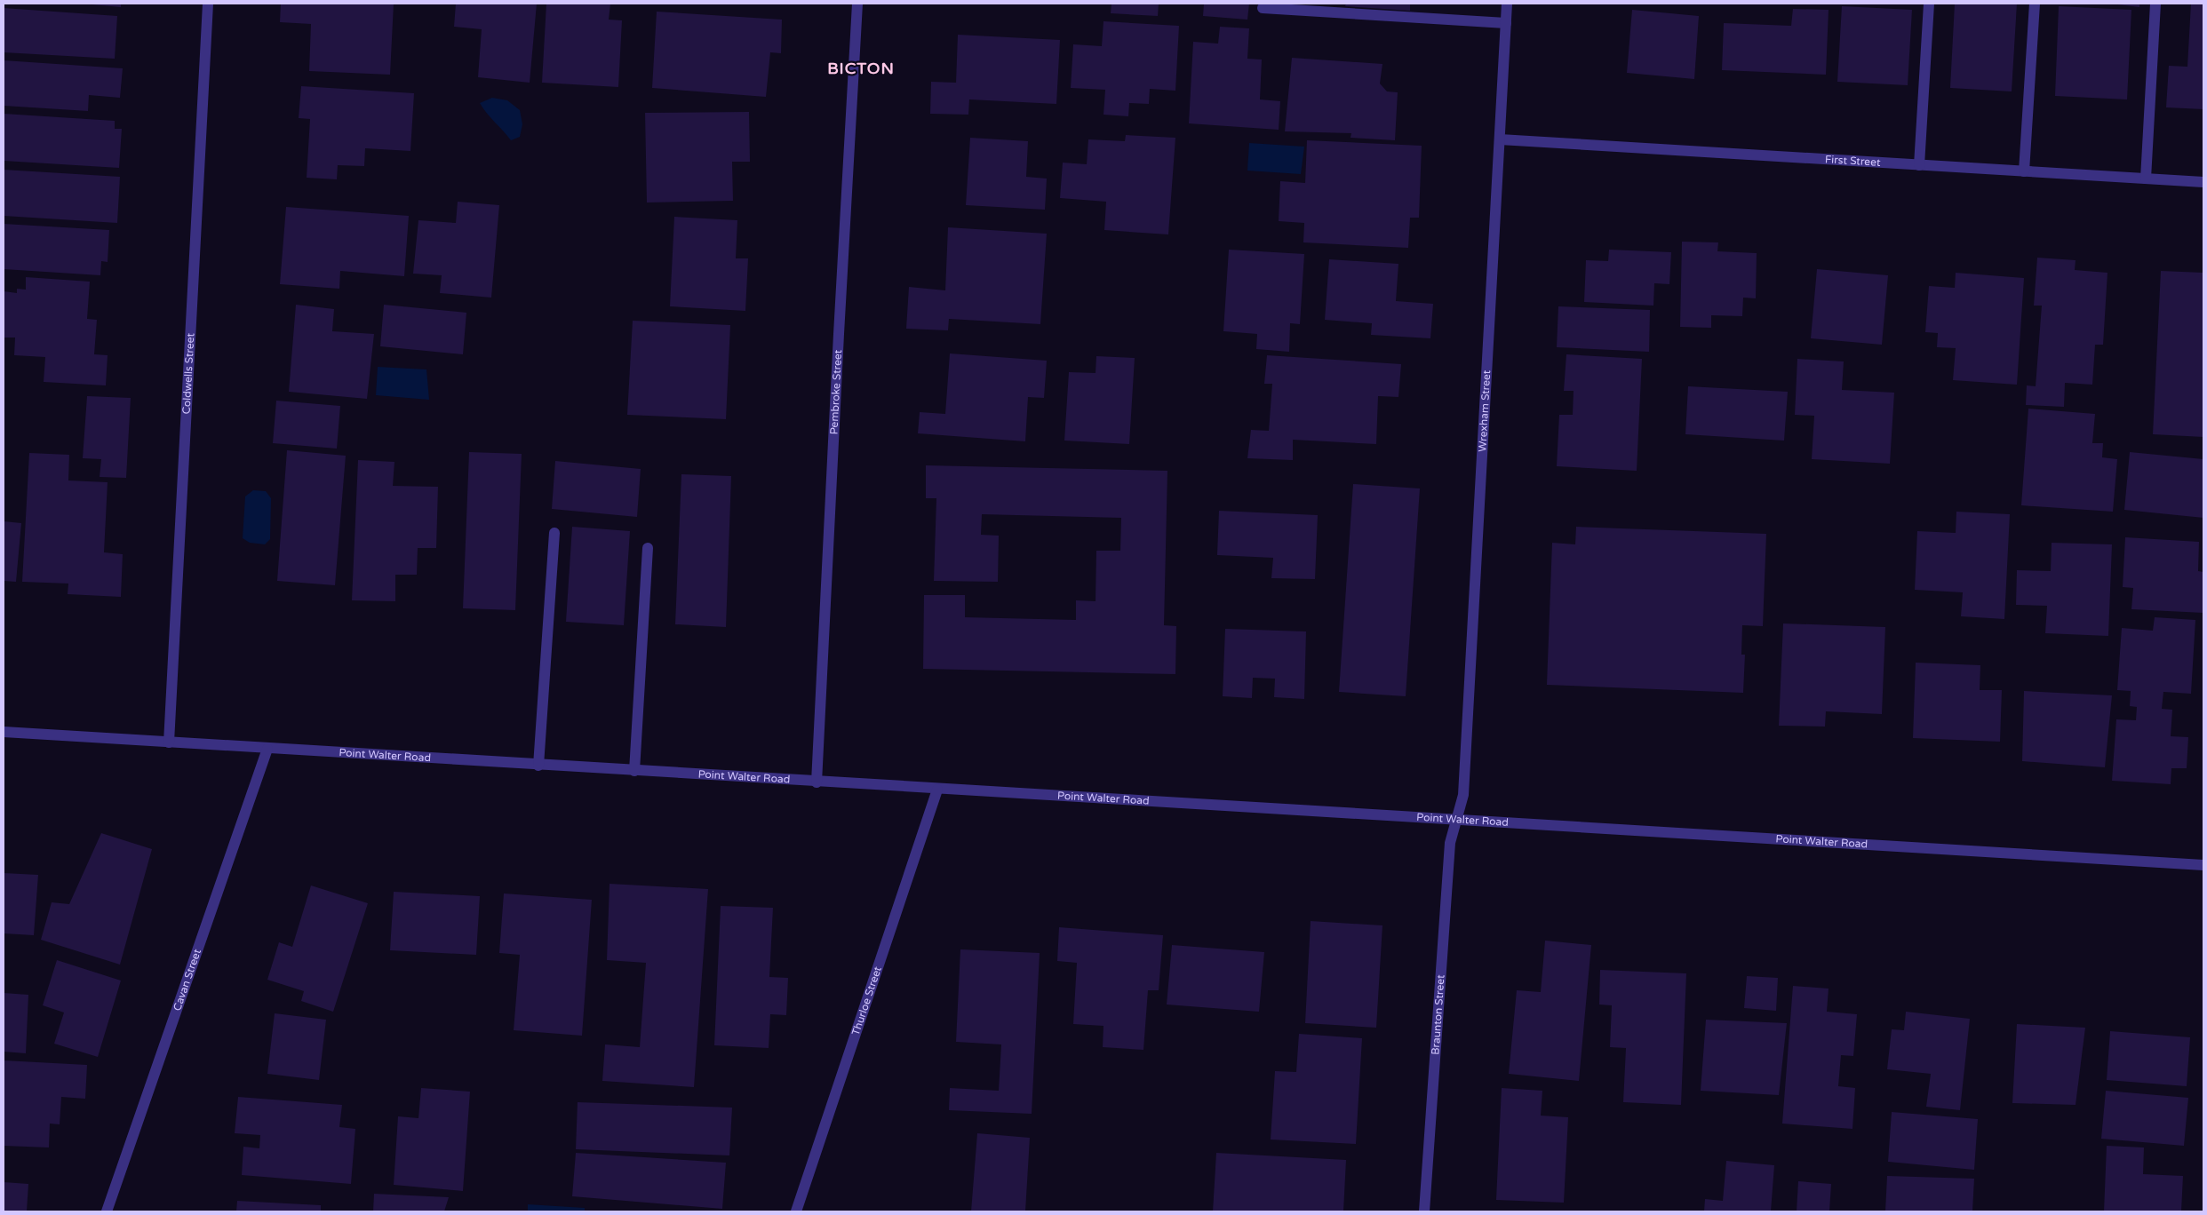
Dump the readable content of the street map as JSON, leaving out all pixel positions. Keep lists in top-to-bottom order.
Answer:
{
  "streets": {
    "street": [
      "First Street",
      "Coldwells Street",
      "Pembroke Street",
      "Wrexham Street",
      "Point Walter Road",
      "Cavan Street",
      "Thurloe Street",
      "Braunton Street"
    ]
  },
  "crossings": [
    ["First Street", "Wrexham Street"],
    ["Coldwells Street", "Point Walter Road"],
    ["Pembroke Street", "Point Walter Road"],
    ["Wrexham Street", "Point Walter Road"],
    ["Wrexham Street", "Braunton Street"],
    ["Point Walter Road", "Cavan Street"],
    ["Point Walter Road", "Thurloe Street"],
    ["Point Walter Road", "Braunton Street"]
  ],
  "districts": ["BICTON"]
}
